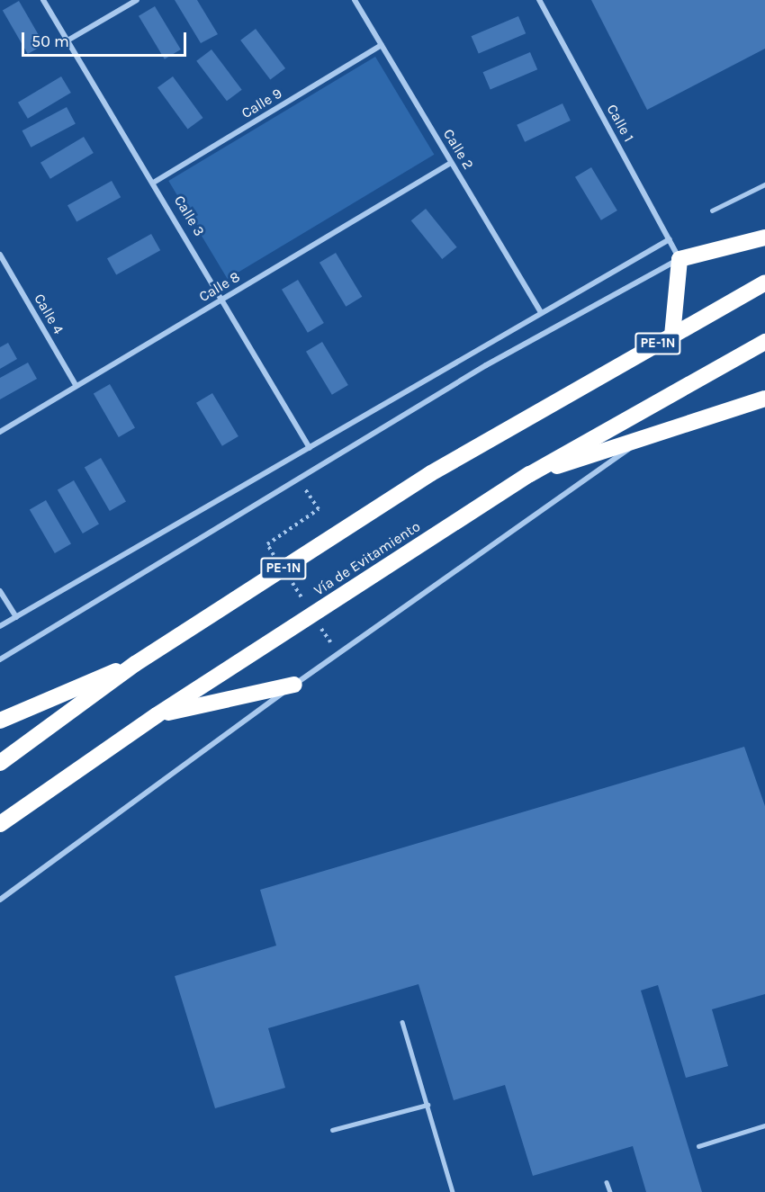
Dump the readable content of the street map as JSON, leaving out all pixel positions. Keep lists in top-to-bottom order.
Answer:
{
  "streets": {
    "highway": ["PE-1N", "Vía de Evitamiento"],
    "street": [
      "Calle 9",
      "Calle 1",
      "Calle 2",
      "Calle 3",
      "Calle 8",
      "Calle 4"
    ]
  },
  "crossings": [
    ["Calle 9", "Calle 2"],
    ["Calle 9", "Calle 3"],
    ["Calle 2", "Calle 8"],
    ["Calle 3", "Calle 8"],
    ["Calle 8", "Calle 4"]
  ],
  "scale_bar": "50 m"
}
